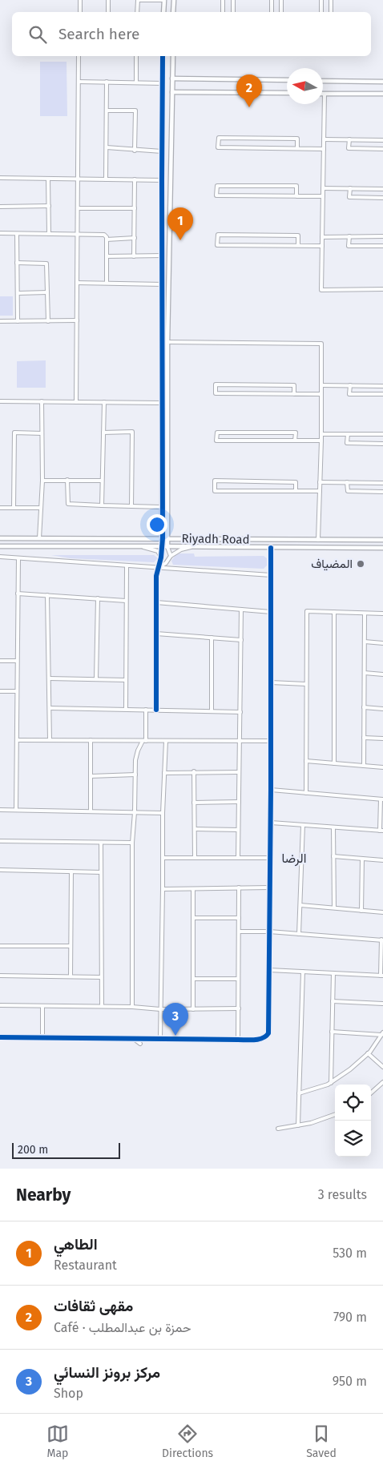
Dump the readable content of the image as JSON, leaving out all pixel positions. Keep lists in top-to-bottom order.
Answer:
{
  "streets": {
    "street": ["Riyadh Road"]
  },
  "districts": ["الرضا"],
  "places": ["المضياف"],
  "scale_bar": "200 m",
  "north": "left",
  "page": {
    "search": "Search here",
    "pins": ["2", "1", "3"],
    "scale": "200 m",
    "heading": ["Nearby", "3 results"],
    "list": [
      {
        "mark": "1",
        "name": "الطاهي",
        "note": "Restaurant",
        "value": "530 m"
      },
      {
        "mark": "2",
        "name": "مقهى ثقافات",
        "note": "Café · حمزة بن عبدالمطلب",
        "value": "790 m"
      },
      {
        "mark": "3",
        "name": "مركز برونز النسائي",
        "note": "Shop",
        "value": "950 m"
      }
    ],
    "nav": ["Map", "Directions", "Saved"]
  }
}
